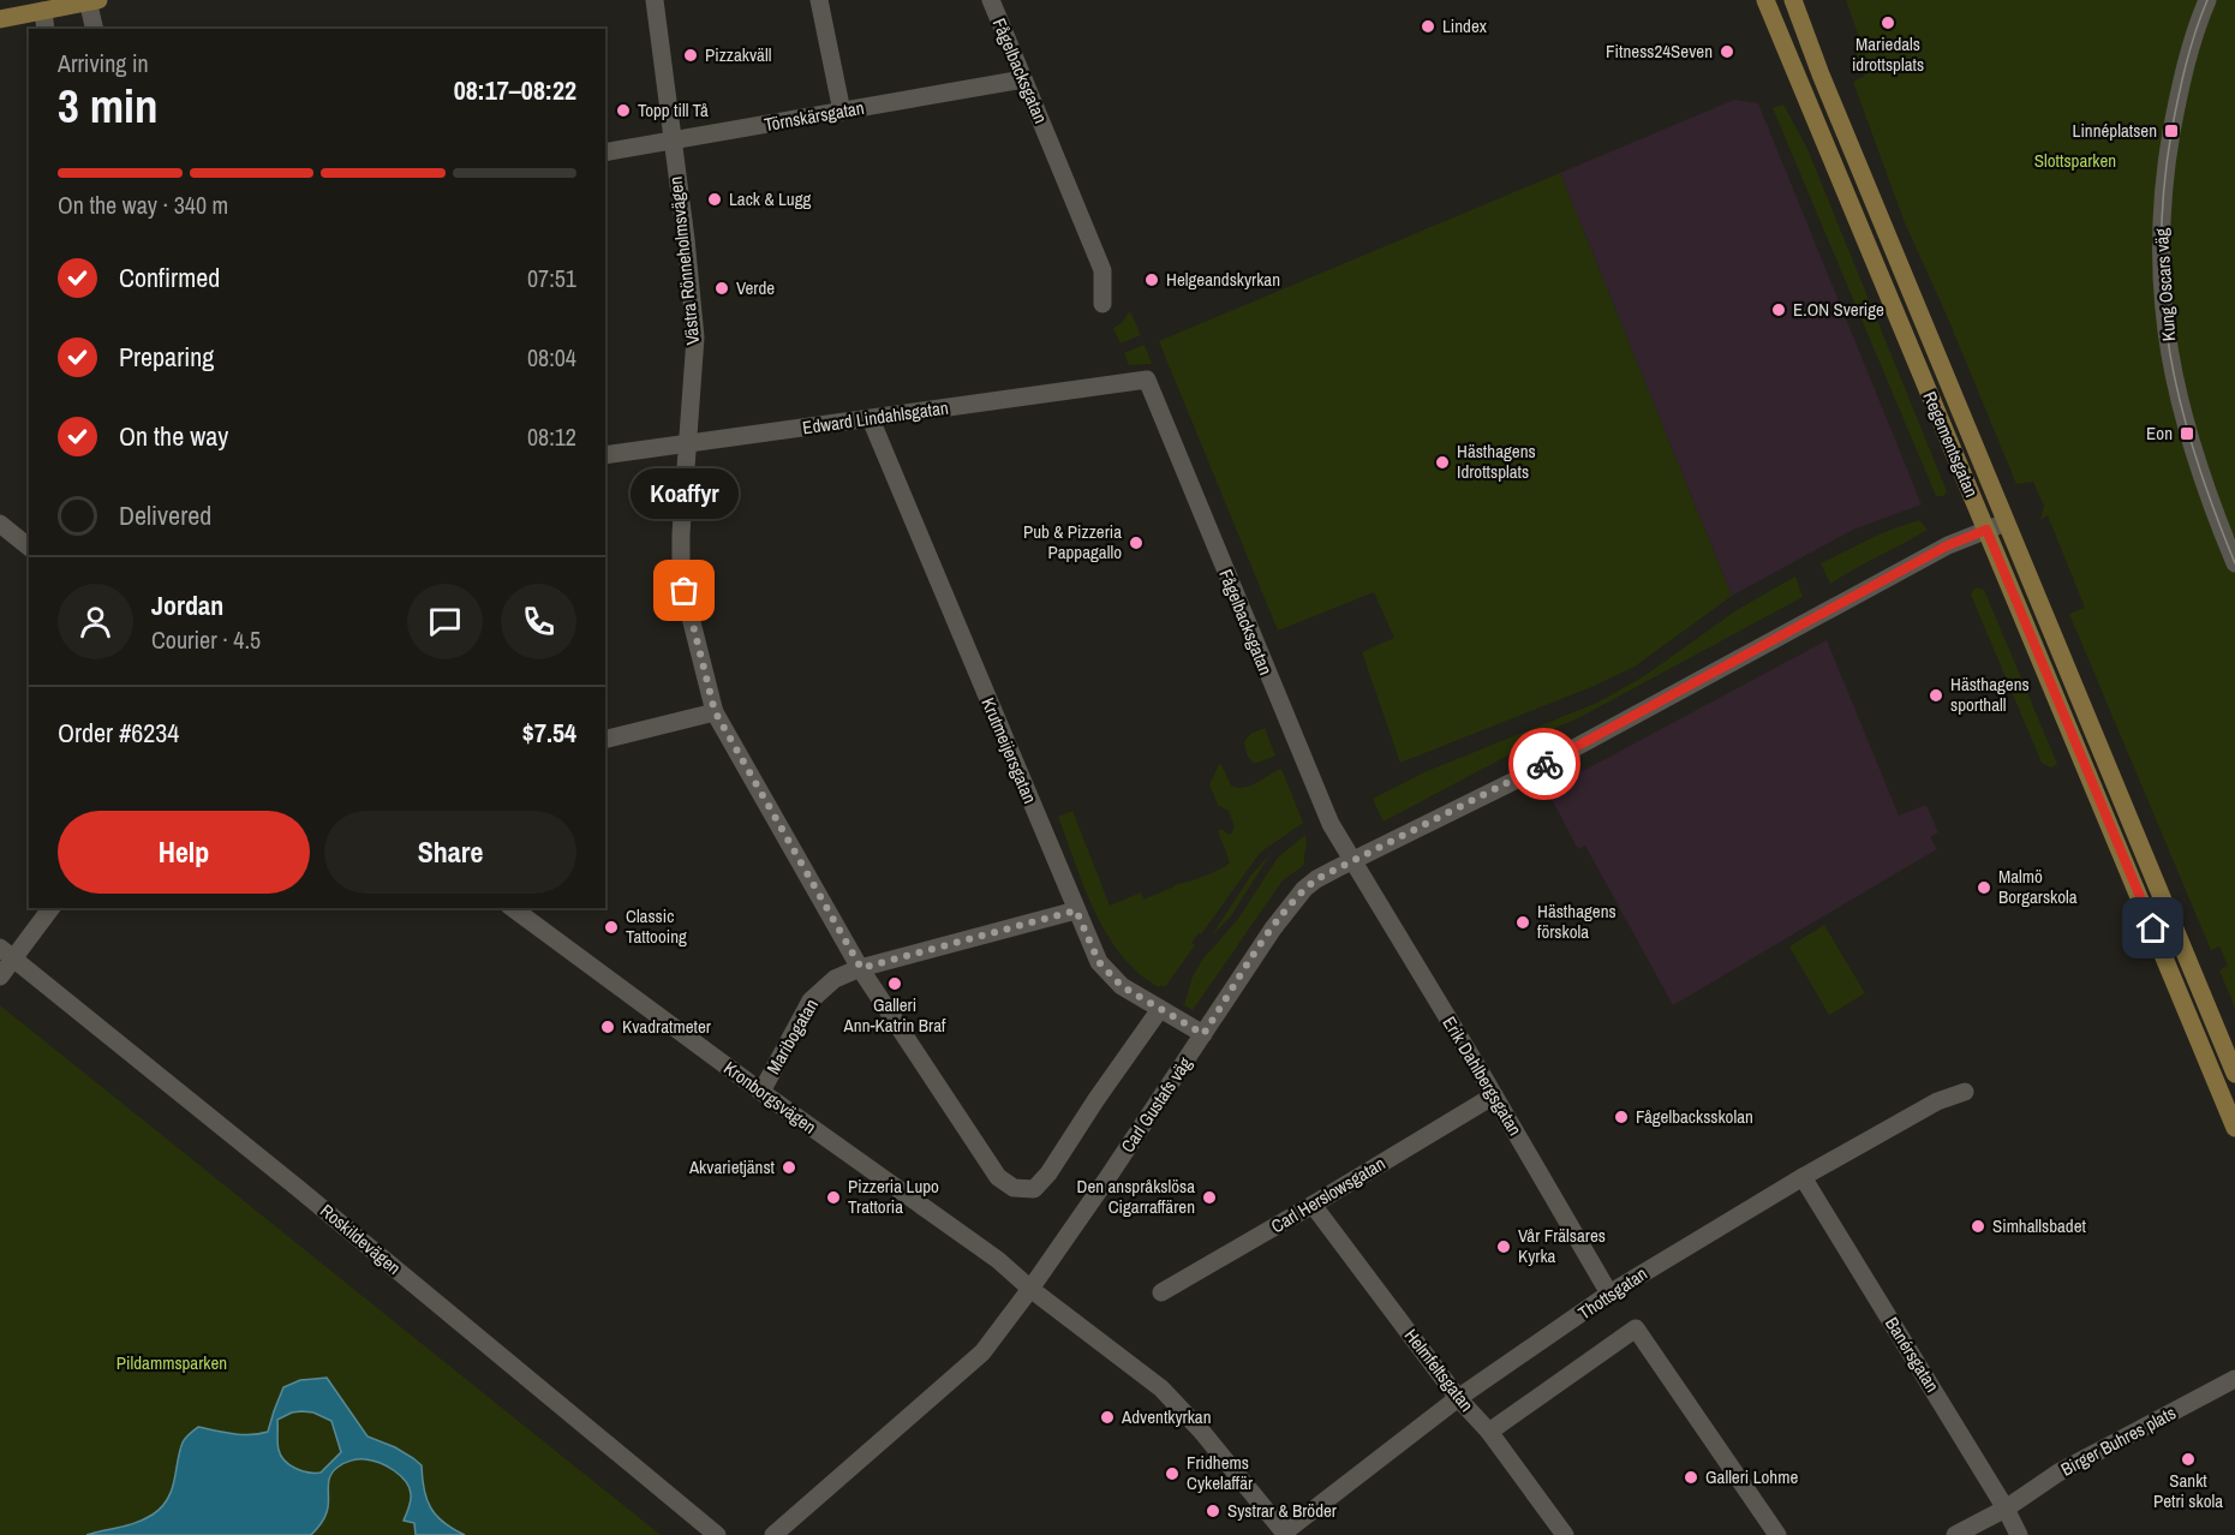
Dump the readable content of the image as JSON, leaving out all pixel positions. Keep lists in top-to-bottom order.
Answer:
{
  "streets": {
    "main road": ["Regementsgatan"],
    "street": [
      "Fågelbacksgatan",
      "Törnskärsgatan",
      "Västra Rönneholmsvägen",
      "Kung Oscars väg",
      "Edward Lindahlsgatan",
      "Krutmeijersgatan",
      "Maribogatan",
      "Erik Dahlbergsgatan",
      "Kronborgsvägen",
      "Carl Gustafs väg",
      "Carl Herslowsgatan",
      "Roskildevägen",
      "Thottsgatan",
      "Banérsgatan",
      "Helmfeltsgatan",
      "Birger Buhres plats"
    ]
  },
  "crossings": [
    ["Fågelbacksgatan", "Törnskärsgatan"],
    ["Fågelbacksgatan", "Edward Lindahlsgatan"],
    ["Fågelbacksgatan", "Erik Dahlbergsgatan"],
    ["Fågelbacksgatan", "Carl Gustafs väg"],
    ["Törnskärsgatan", "Västra Rönneholmsvägen"],
    ["Västra Rönneholmsvägen", "Edward Lindahlsgatan"],
    ["Västra Rönneholmsvägen", "Krutmeijersgatan"],
    ["Västra Rönneholmsvägen", "Maribogatan"],
    ["Edward Lindahlsgatan", "Krutmeijersgatan"],
    ["Regementsgatan", "Carl Gustafs väg"],
    ["Krutmeijersgatan", "Maribogatan"],
    ["Krutmeijersgatan", "Carl Gustafs väg"],
    ["Maribogatan", "Kronborgsvägen"],
    ["Erik Dahlbergsgatan", "Carl Gustafs väg"],
    ["Erik Dahlbergsgatan", "Carl Herslowsgatan"],
    ["Erik Dahlbergsgatan", "Thottsgatan"],
    ["Kronborgsvägen", "Carl Gustafs väg"],
    ["Kronborgsvägen", "Thottsgatan"],
    ["Carl Herslowsgatan", "Helmfeltsgatan"],
    ["Thottsgatan", "Banérsgatan"],
    ["Thottsgatan", "Helmfeltsgatan"],
    ["Banérsgatan", "Birger Buhres plats"]
  ],
  "parks": ["Slottsparken", "Pildammsparken"],
  "places": {
    "other": [
      "Mariedals idrottsplats",
      "Lindex",
      "Fitness24Seven",
      "Pizzakväll",
      "Topp till Tå",
      "Lack & Lugg",
      "Helgeandskyrkan",
      "Verde",
      "E.ON Sverige",
      "Hästhagens Idrottsplats",
      "Pub & Pizzeria Pappagallo",
      "Koaffyr",
      "Hästhagens sporthall",
      "Malmö Borgarskola",
      "Hästhagens förskola",
      "Classic Tattooing",
      "Galleri Ann-Katrin Braf",
      "Kvadratmeter",
      "Fågelbacksskolan",
      "Akvarietjänst",
      "Pizzeria Lupo Trattoria",
      "Den anspråkslösa Cigarraffären",
      "Simhallsbadet",
      "Vår Frälsares Kyrka",
      "Adventkyrkan",
      "Sankt Petri skola",
      "Fridhems Cykelaffär",
      "Galleri Lohme",
      "Systrar & Bröder"
    ],
    "transit": ["Linnéplatsen", "Eon"]
  },
  "page": {
    "heading": ["3 min", "Arriving in", "08:17–08:22"],
    "panel": [
      "Jordan",
      "Courier · 4.5",
      "Order #6234",
      "$7.54"
    ],
    "bar": "On the way · 340 m",
    "list": [
      ["Confirmed", "07:51"],
      ["Preparing", "08:04"],
      ["On the way", "08:12"],
      "Delivered"
    ],
    "bubble": "Koaffyr",
    "buttons": ["Help", "Share"]
  }
}
